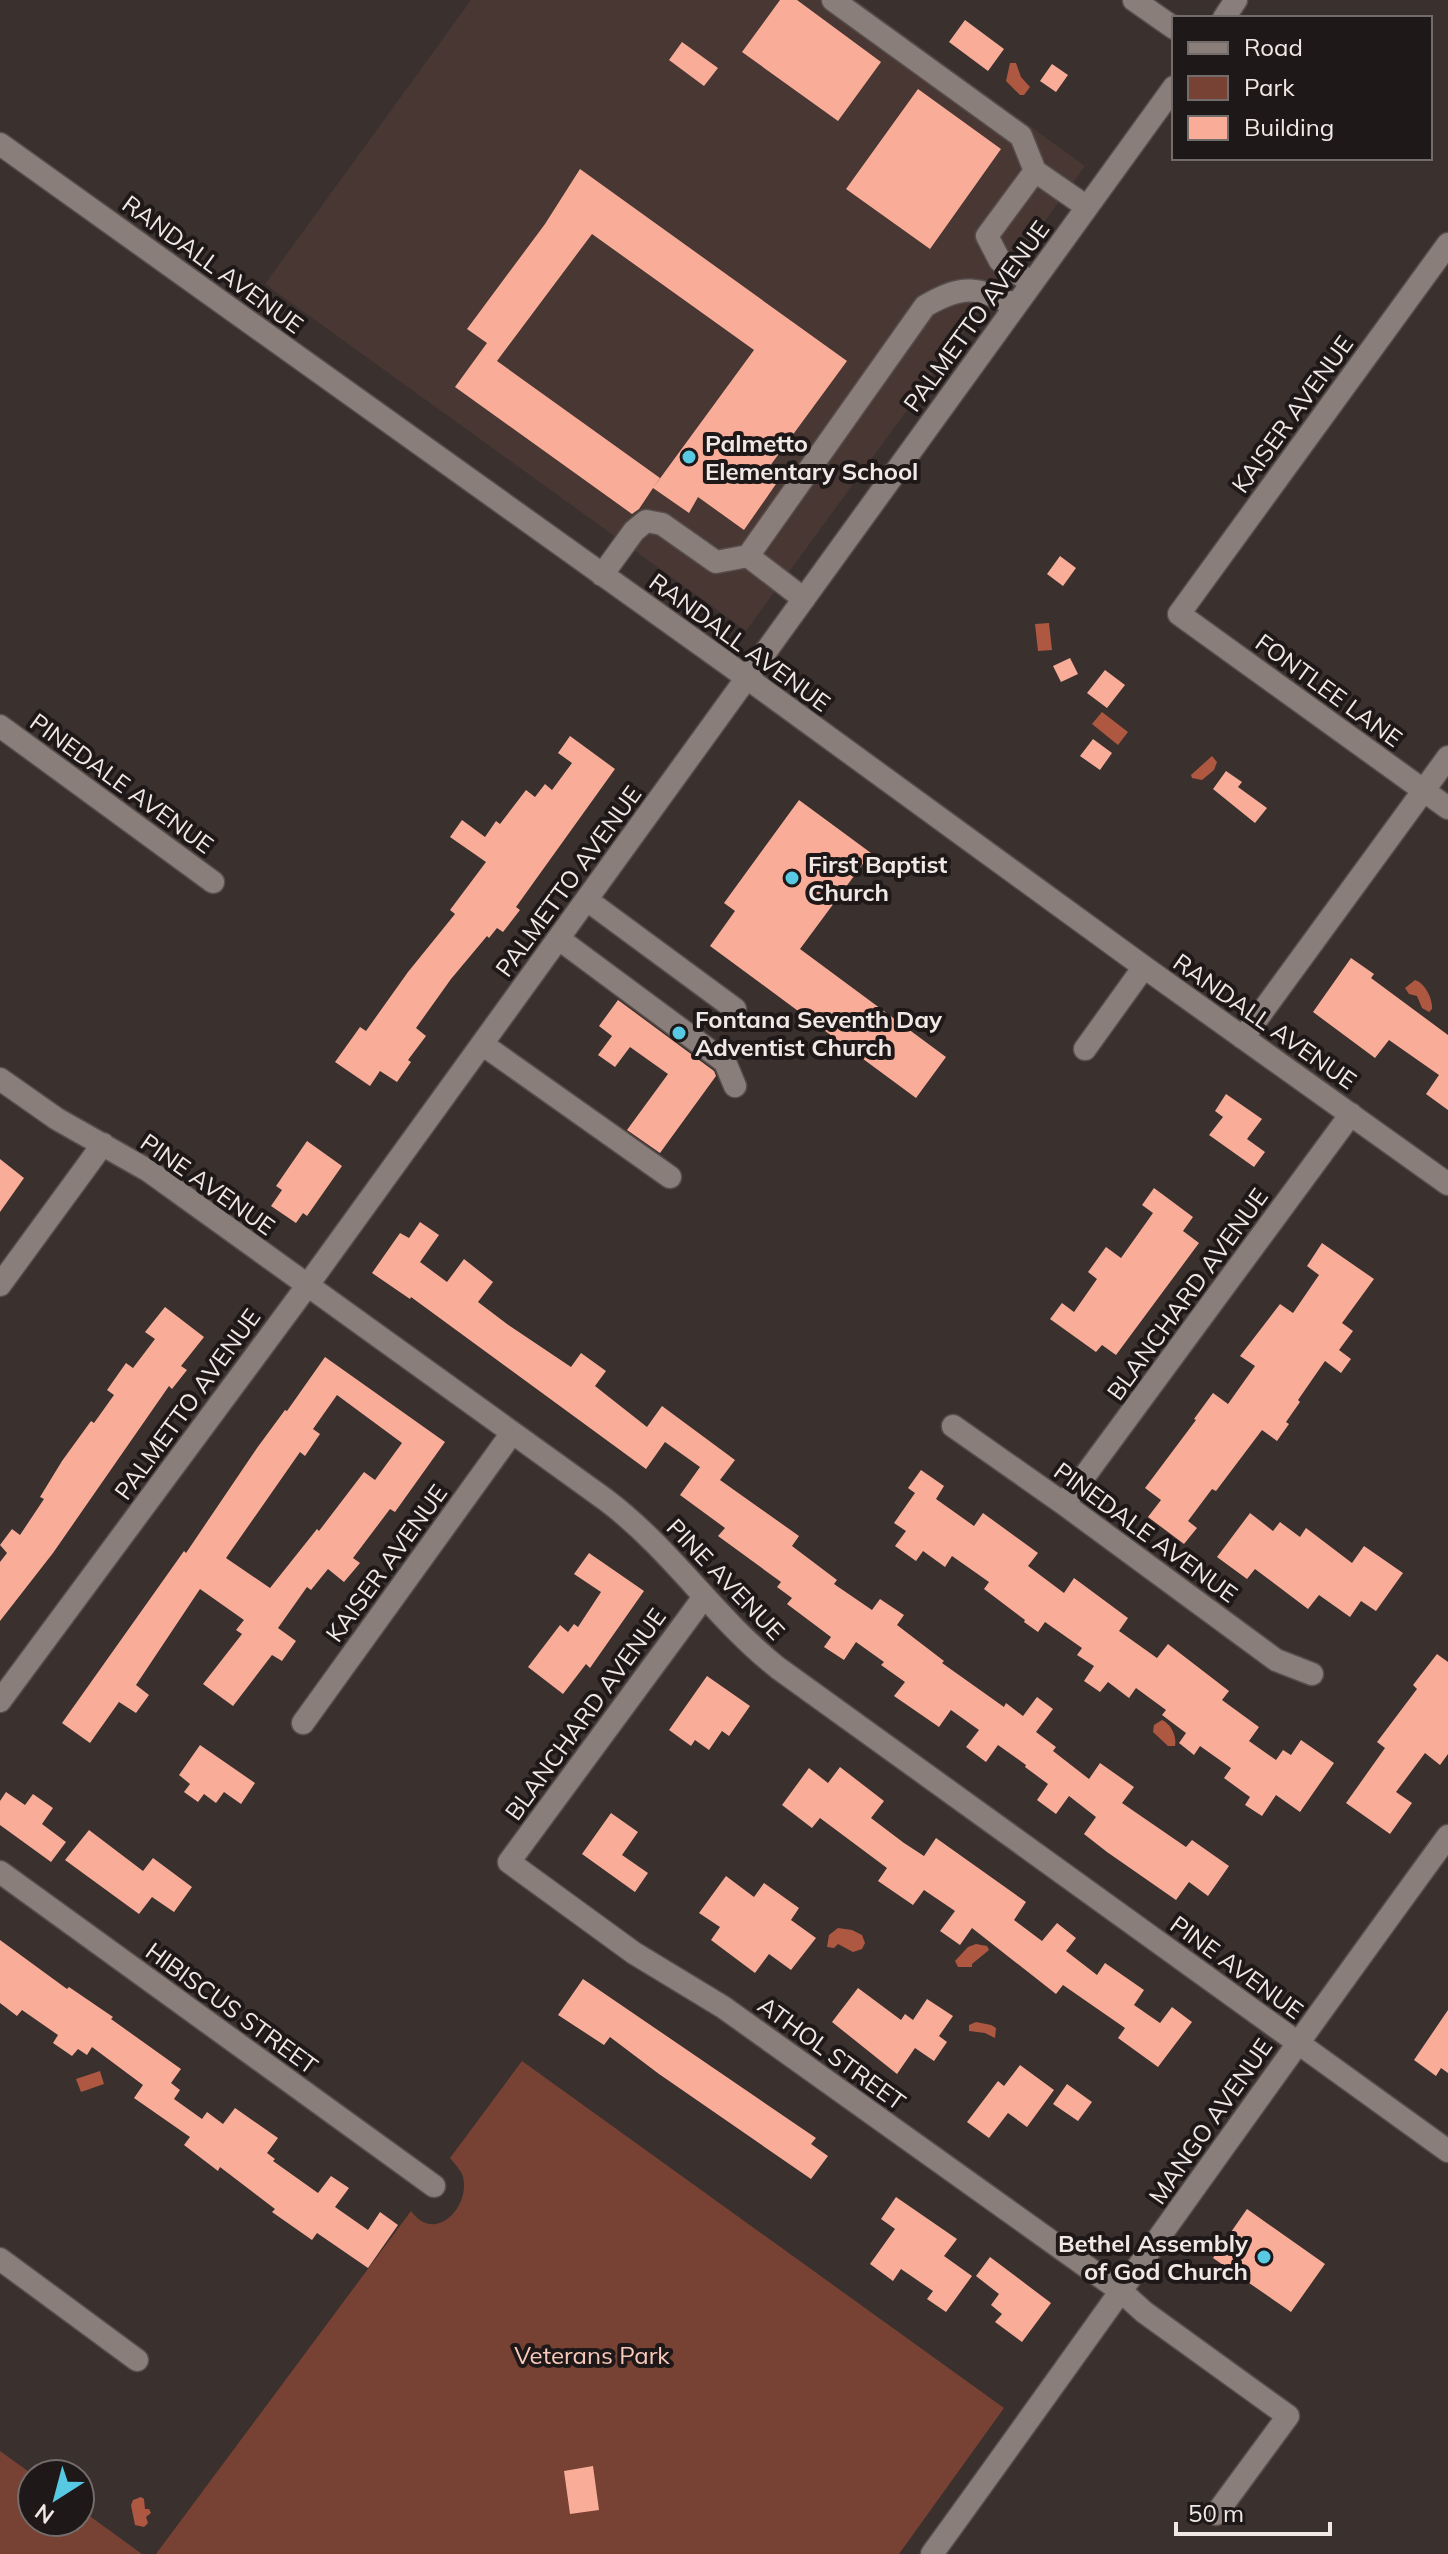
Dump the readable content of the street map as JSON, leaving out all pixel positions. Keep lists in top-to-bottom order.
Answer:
{
  "streets": {
    "street": [
      "RANDALL AVENUE",
      "PALMETTO AVENUE",
      "KAISER AVENUE",
      "FONTLEE LANE",
      "PINEDALE AVENUE",
      "PINE AVENUE",
      "BLANCHARD AVENUE",
      "HIBISCUS STREET",
      "ATHOL STREET",
      "MANGO AVENUE"
    ]
  },
  "crossings": [
    ["RANDALL AVENUE", "PALMETTO AVENUE"],
    ["RANDALL AVENUE", "BLANCHARD AVENUE"],
    ["PALMETTO AVENUE", "PINE AVENUE"],
    ["KAISER AVENUE", "FONTLEE LANE"],
    ["KAISER AVENUE", "PINE AVENUE"],
    ["PINEDALE AVENUE", "BLANCHARD AVENUE"],
    ["PINE AVENUE", "BLANCHARD AVENUE"],
    ["PINE AVENUE", "MANGO AVENUE"],
    ["BLANCHARD AVENUE", "ATHOL STREET"],
    ["ATHOL STREET", "MANGO AVENUE"]
  ],
  "parks": ["Veterans Park"],
  "places": [
    "Palmetto Elementary School",
    "First Baptist Church",
    "Fontana Seventh Day Adventist Church",
    "Bethel Assembly of God Church"
  ],
  "legend": ["Road", "Park", "Building"],
  "scale_bar": "50 m",
  "north": "bottom left"
}
